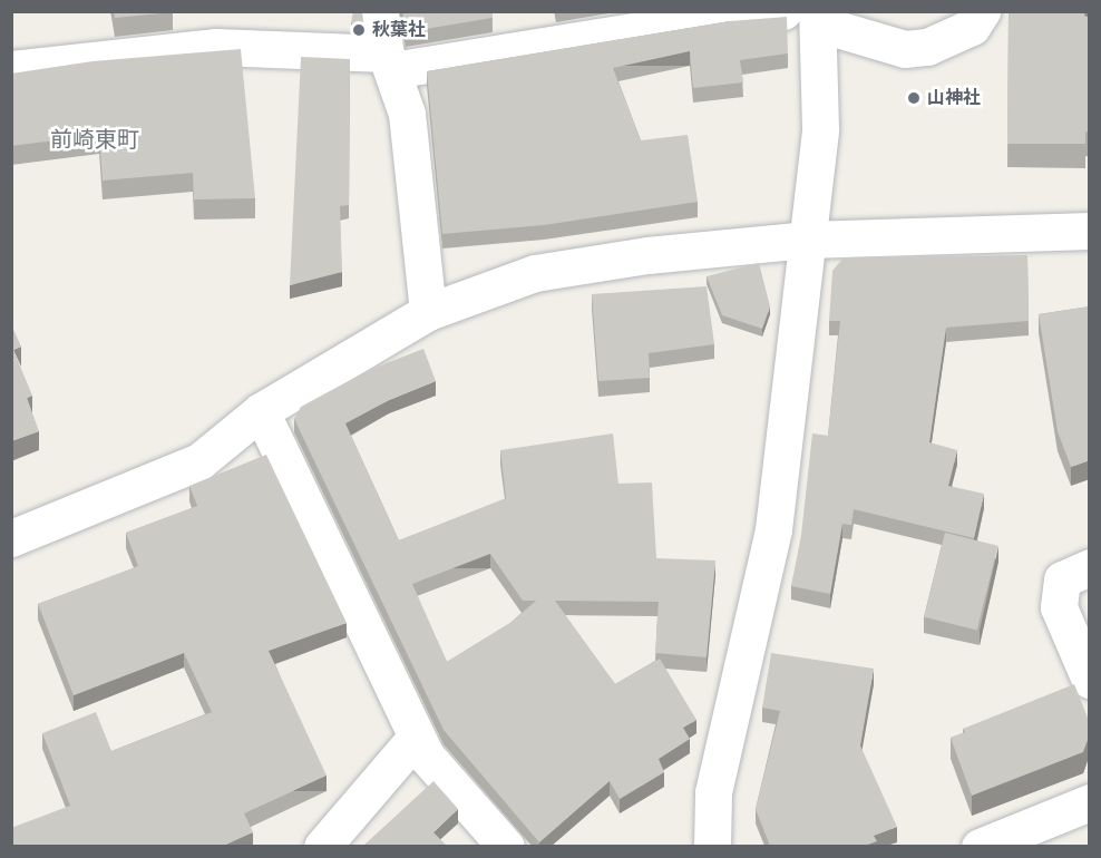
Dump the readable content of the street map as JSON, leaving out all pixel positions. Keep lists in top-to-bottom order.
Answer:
{
  "districts": ["前崎東町"],
  "places": ["秋葉社", "山神社"]
}
